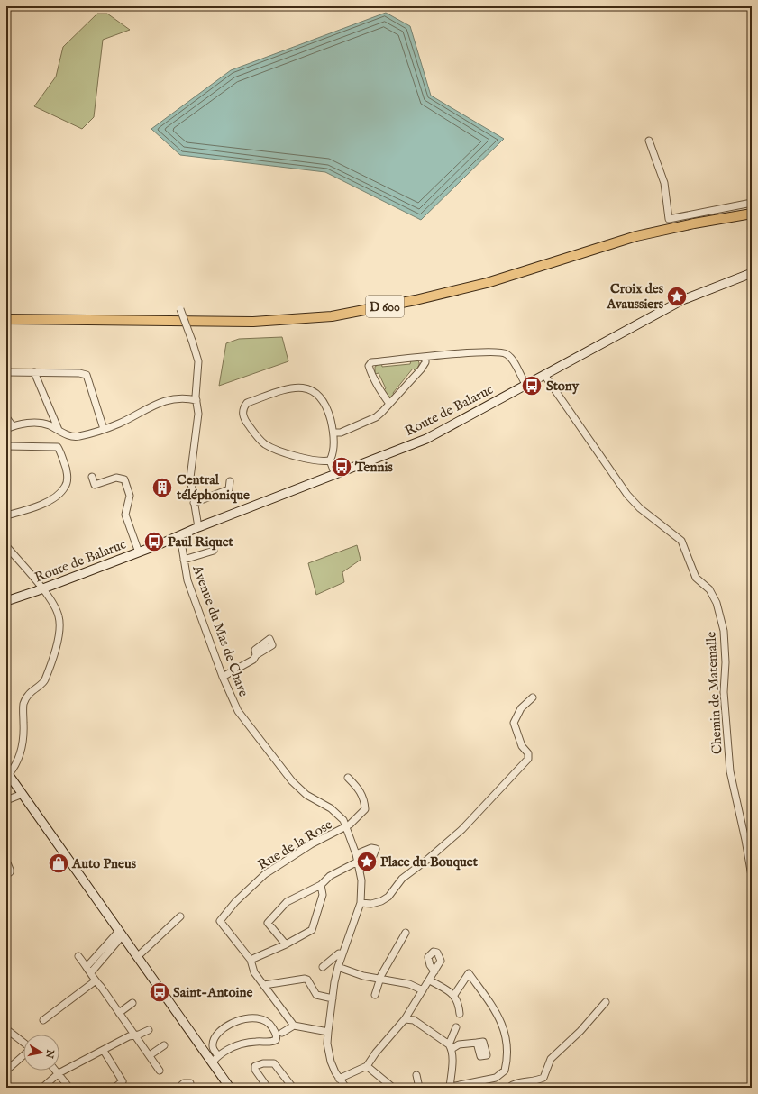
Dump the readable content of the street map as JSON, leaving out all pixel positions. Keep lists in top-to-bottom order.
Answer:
{
  "streets": {
    "main road": ["D 600"],
    "street": [
      "Route de Balaruc",
      "Avenue du Mas de Chave",
      "Chemin de Matemalle",
      "Rue de la Rose"
    ]
  },
  "crossings": [
    ["Route de Balaruc", "Avenue du Mas de Chave"],
    ["Route de Balaruc", "Chemin de Matemalle"],
    ["Avenue du Mas de Chave", "Rue de la Rose"]
  ],
  "places": {
    "place": ["Croix des Avaussiers", "Place du Bouquet"],
    "bus stop": [
      "Stony",
      "Tennis",
      "Paul Riquet",
      "Saint-Antoine"
    ],
    "building": ["Central téléphonique"],
    "shop": ["Auto Pneus"]
  },
  "north": "right"
}
